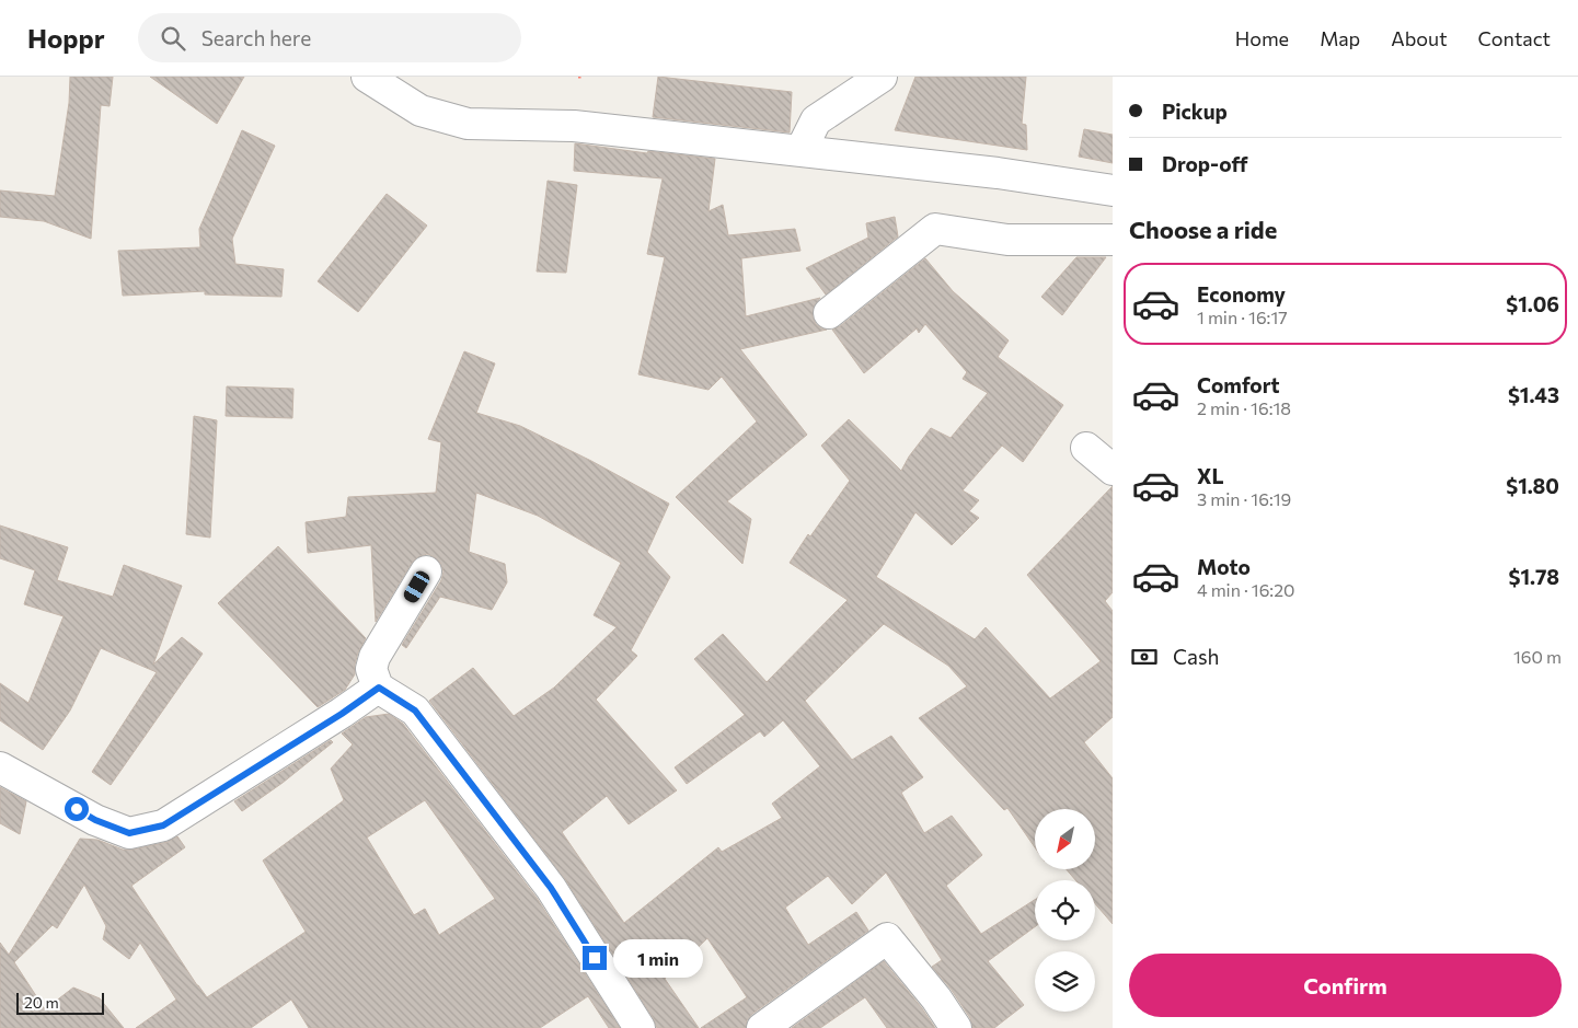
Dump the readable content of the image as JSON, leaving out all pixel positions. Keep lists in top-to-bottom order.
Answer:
{
  "scale_bar": "20 m",
  "north": "bottom left",
  "page": {
    "header": "Hoppr",
    "search": "Search here",
    "nav": [
      "Home",
      "Map",
      "About",
      "Contact"
    ],
    "banner": ["Pickup", "Drop-off"],
    "heading": "Choose a ride",
    "list": [
      {
        "name": "Economy",
        "note": "1 min · 16:17",
        "value": "$1.06"
      },
      {
        "name": "Comfort",
        "note": "2 min · 16:18",
        "value": "$1.43"
      },
      {
        "name": "XL",
        "note": "3 min · 16:19",
        "value": "$1.80"
      },
      {
        "name": "Moto",
        "note": "4 min · 16:20",
        "value": "$1.78"
      }
    ],
    "pay": ["Cash", "160 m"],
    "bubble": "1 min",
    "buttons": "Confirm",
    "scale": "20 m"
  }
}
